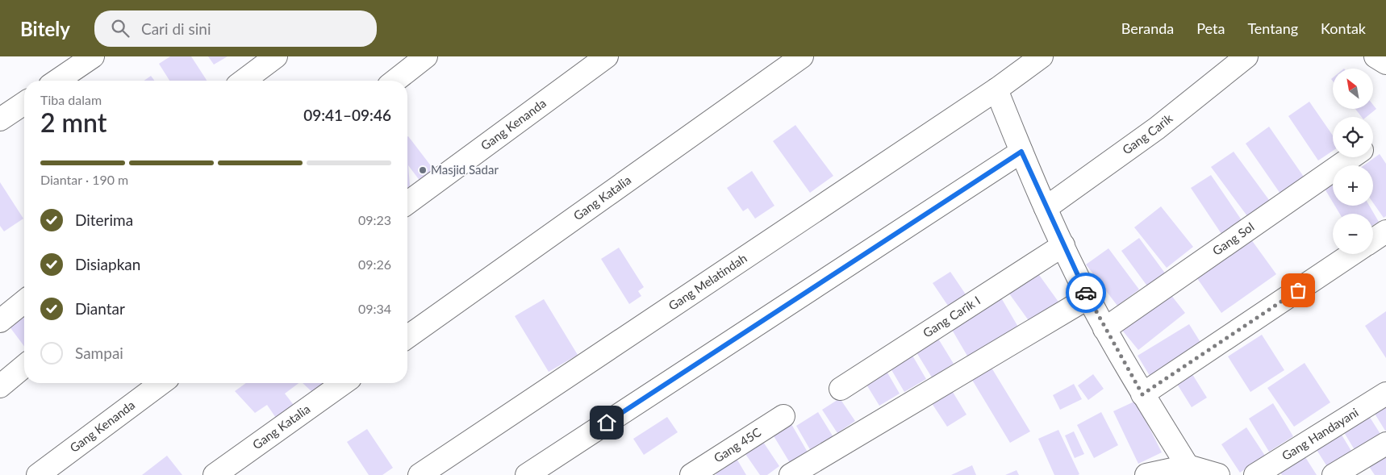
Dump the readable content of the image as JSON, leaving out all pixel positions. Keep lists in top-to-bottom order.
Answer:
{
  "streets": {
    "street": [
      "Gang Kenanda",
      "Gang Carik",
      "Gang Katalia",
      "Gang Sol",
      "Gang Melatindah",
      "Gang Carik I",
      "Gang Handayani",
      "Gang 45C"
    ]
  },
  "places": ["Masjid Sadar"],
  "north": "top left",
  "page": {
    "header": "Bitely",
    "search": "Cari di sini",
    "nav": [
      "Beranda",
      "Peta",
      "Tentang",
      "Kontak"
    ],
    "map_buttons": ["+", "−"],
    "heading": ["2 mnt", "Tiba dalam", "09:41–09:46"],
    "bar": "Diantar · 190 m",
    "list": [
      ["Diterima", "09:23"],
      ["Disiapkan", "09:26"],
      ["Diantar", "09:34"],
      "Sampai"
    ]
  }
}
